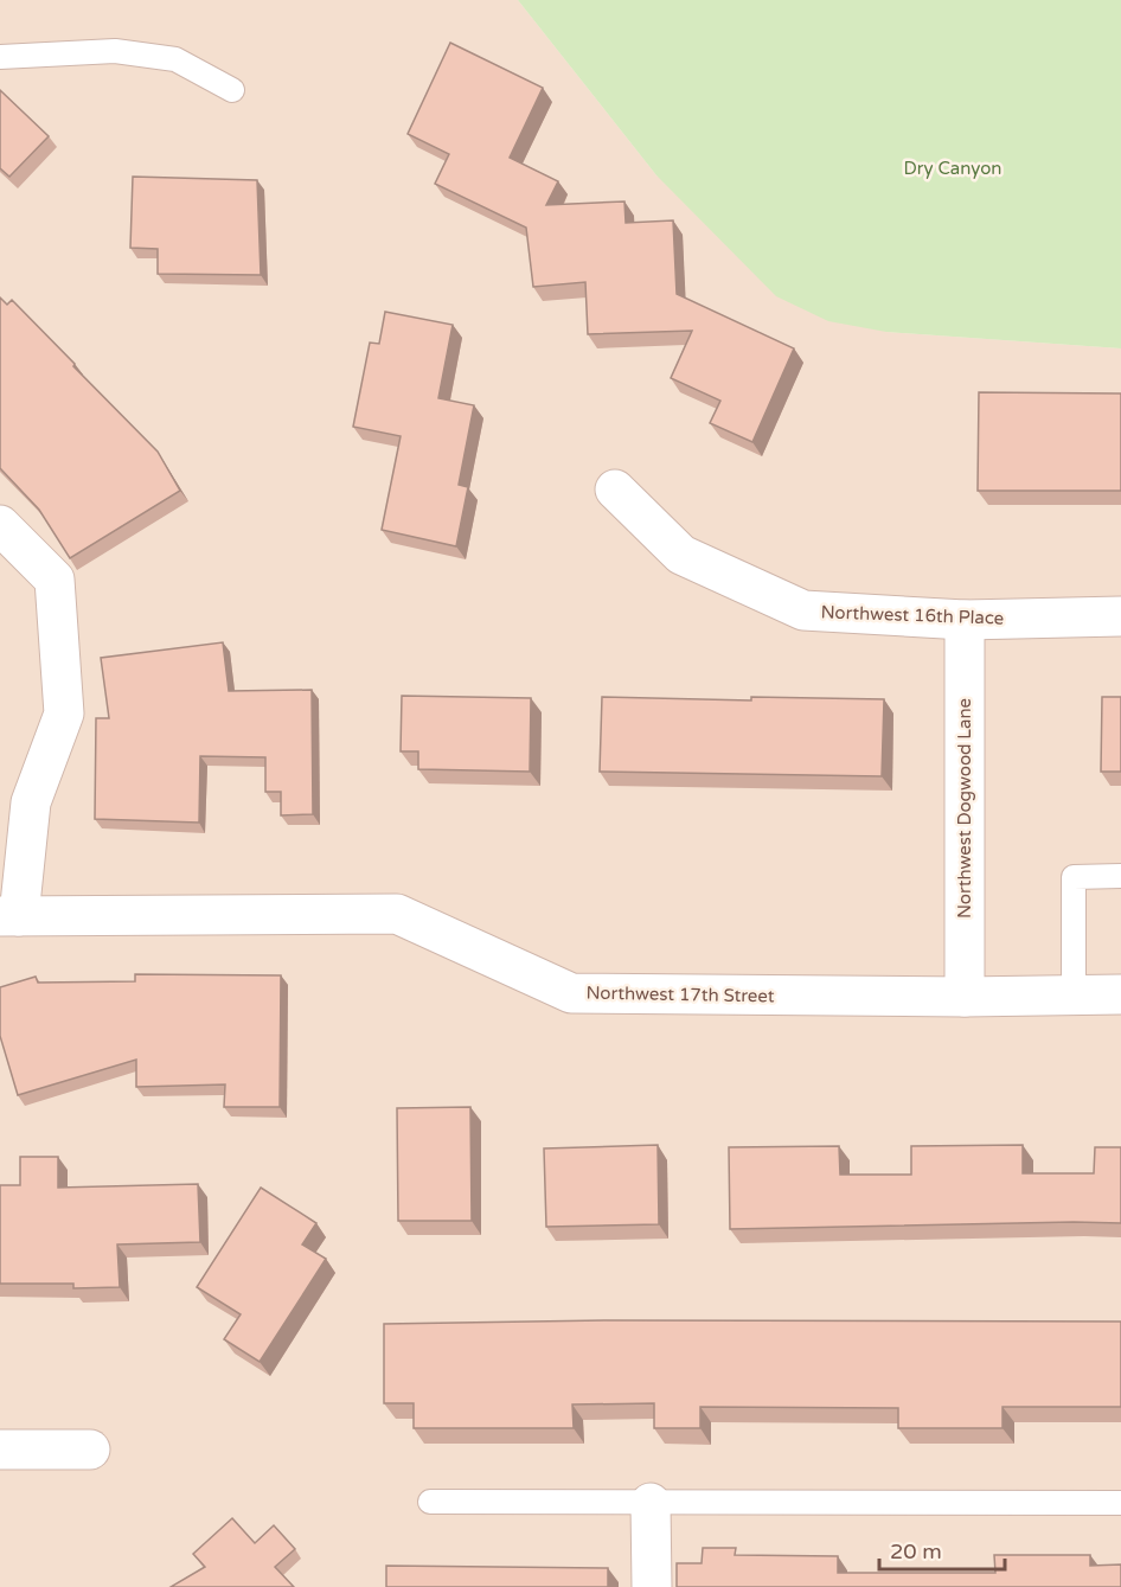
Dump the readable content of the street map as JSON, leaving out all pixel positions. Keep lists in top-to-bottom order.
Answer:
{
  "streets": {
    "street": ["Northwest 16th Place", "Northwest Dogwood Lane", "Northwest 17th Street"]
  },
  "crossings": [
    ["Northwest 16th Place", "Northwest Dogwood Lane"],
    ["Northwest Dogwood Lane", "Northwest 17th Street"]
  ],
  "parks": ["Dry Canyon"],
  "scale_bar": "20 m"
}
